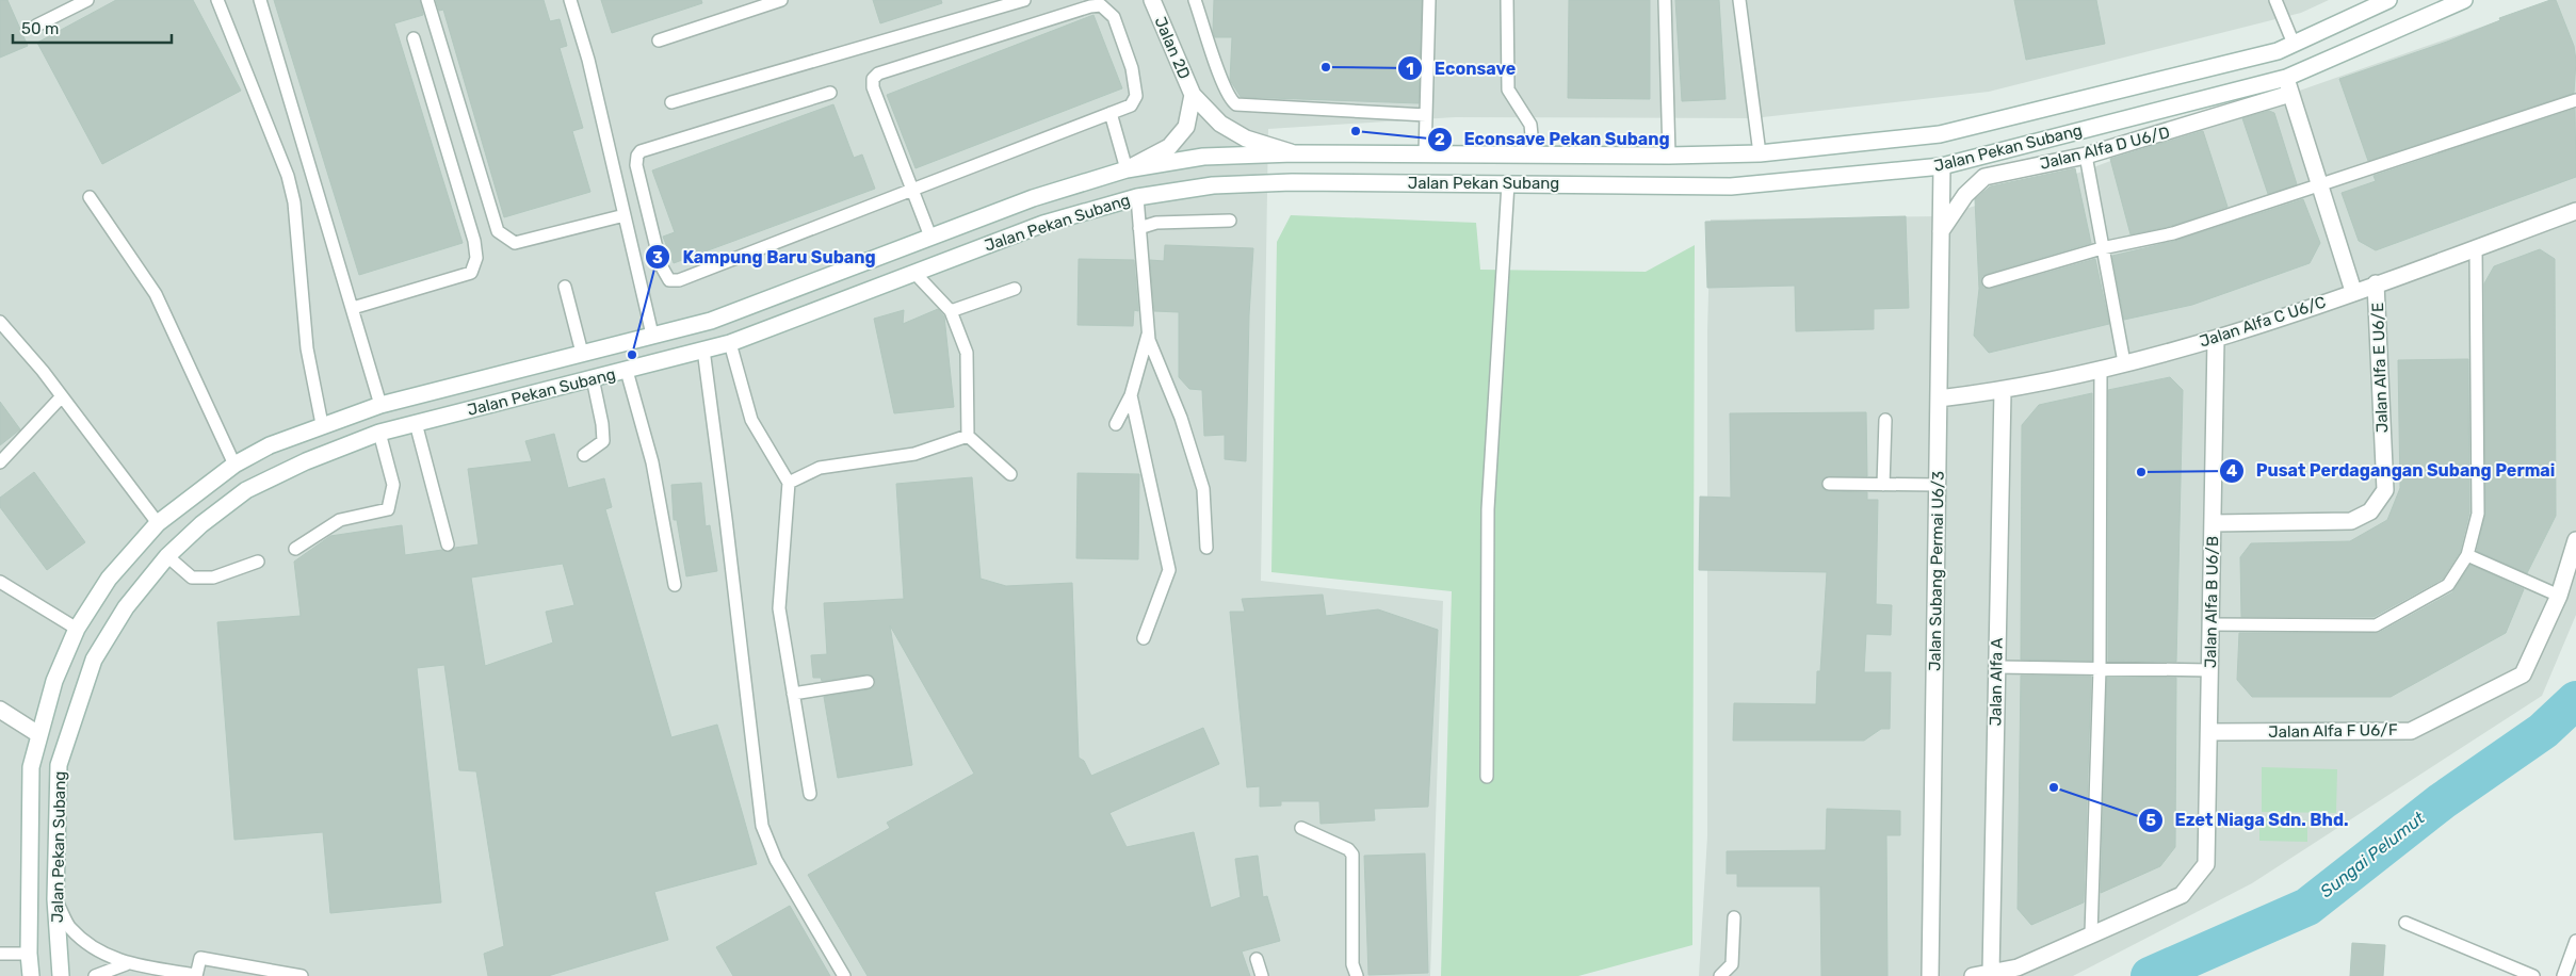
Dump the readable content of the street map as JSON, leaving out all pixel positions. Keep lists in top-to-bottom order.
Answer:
{
  "streets": {
    "main road": [
      "Jalan 2D",
      "Jalan Pekan Subang",
      "Jalan Alfa D U6/D",
      "Jalan Alfa C U6/C",
      "Jalan Alfa E U6/E",
      "Jalan Subang Permai U6/3",
      "Jalan Alfa B U6/B",
      "Jalan Alfa A",
      "Jalan Alfa F U6/F"
    ]
  },
  "crossings": [
    ["Jalan 2D", "Jalan Pekan Subang"],
    ["Jalan Pekan Subang", "Jalan Subang Permai U6/3"],
    ["Jalan Alfa D U6/D", "Jalan Subang Permai U6/3"],
    ["Jalan Alfa C U6/C", "Jalan Alfa E U6/E"],
    ["Jalan Alfa C U6/C", "Jalan Subang Permai U6/3"],
    ["Jalan Alfa C U6/C", "Jalan Alfa B U6/B"],
    ["Jalan Alfa C U6/C", "Jalan Alfa A"],
    ["Jalan Alfa E U6/E", "Jalan Alfa B U6/B"],
    ["Jalan Alfa B U6/B", "Jalan Alfa F U6/F"]
  ],
  "water": ["Sungai Pelumut"],
  "places": [
    "Econsave",
    "Econsave Pekan Subang",
    "Kampung Baru Subang",
    "Pusat Perdagangan Subang Permai",
    "Ezet Niaga Sdn. Bhd."
  ],
  "scale_bar": "50 m"
}
